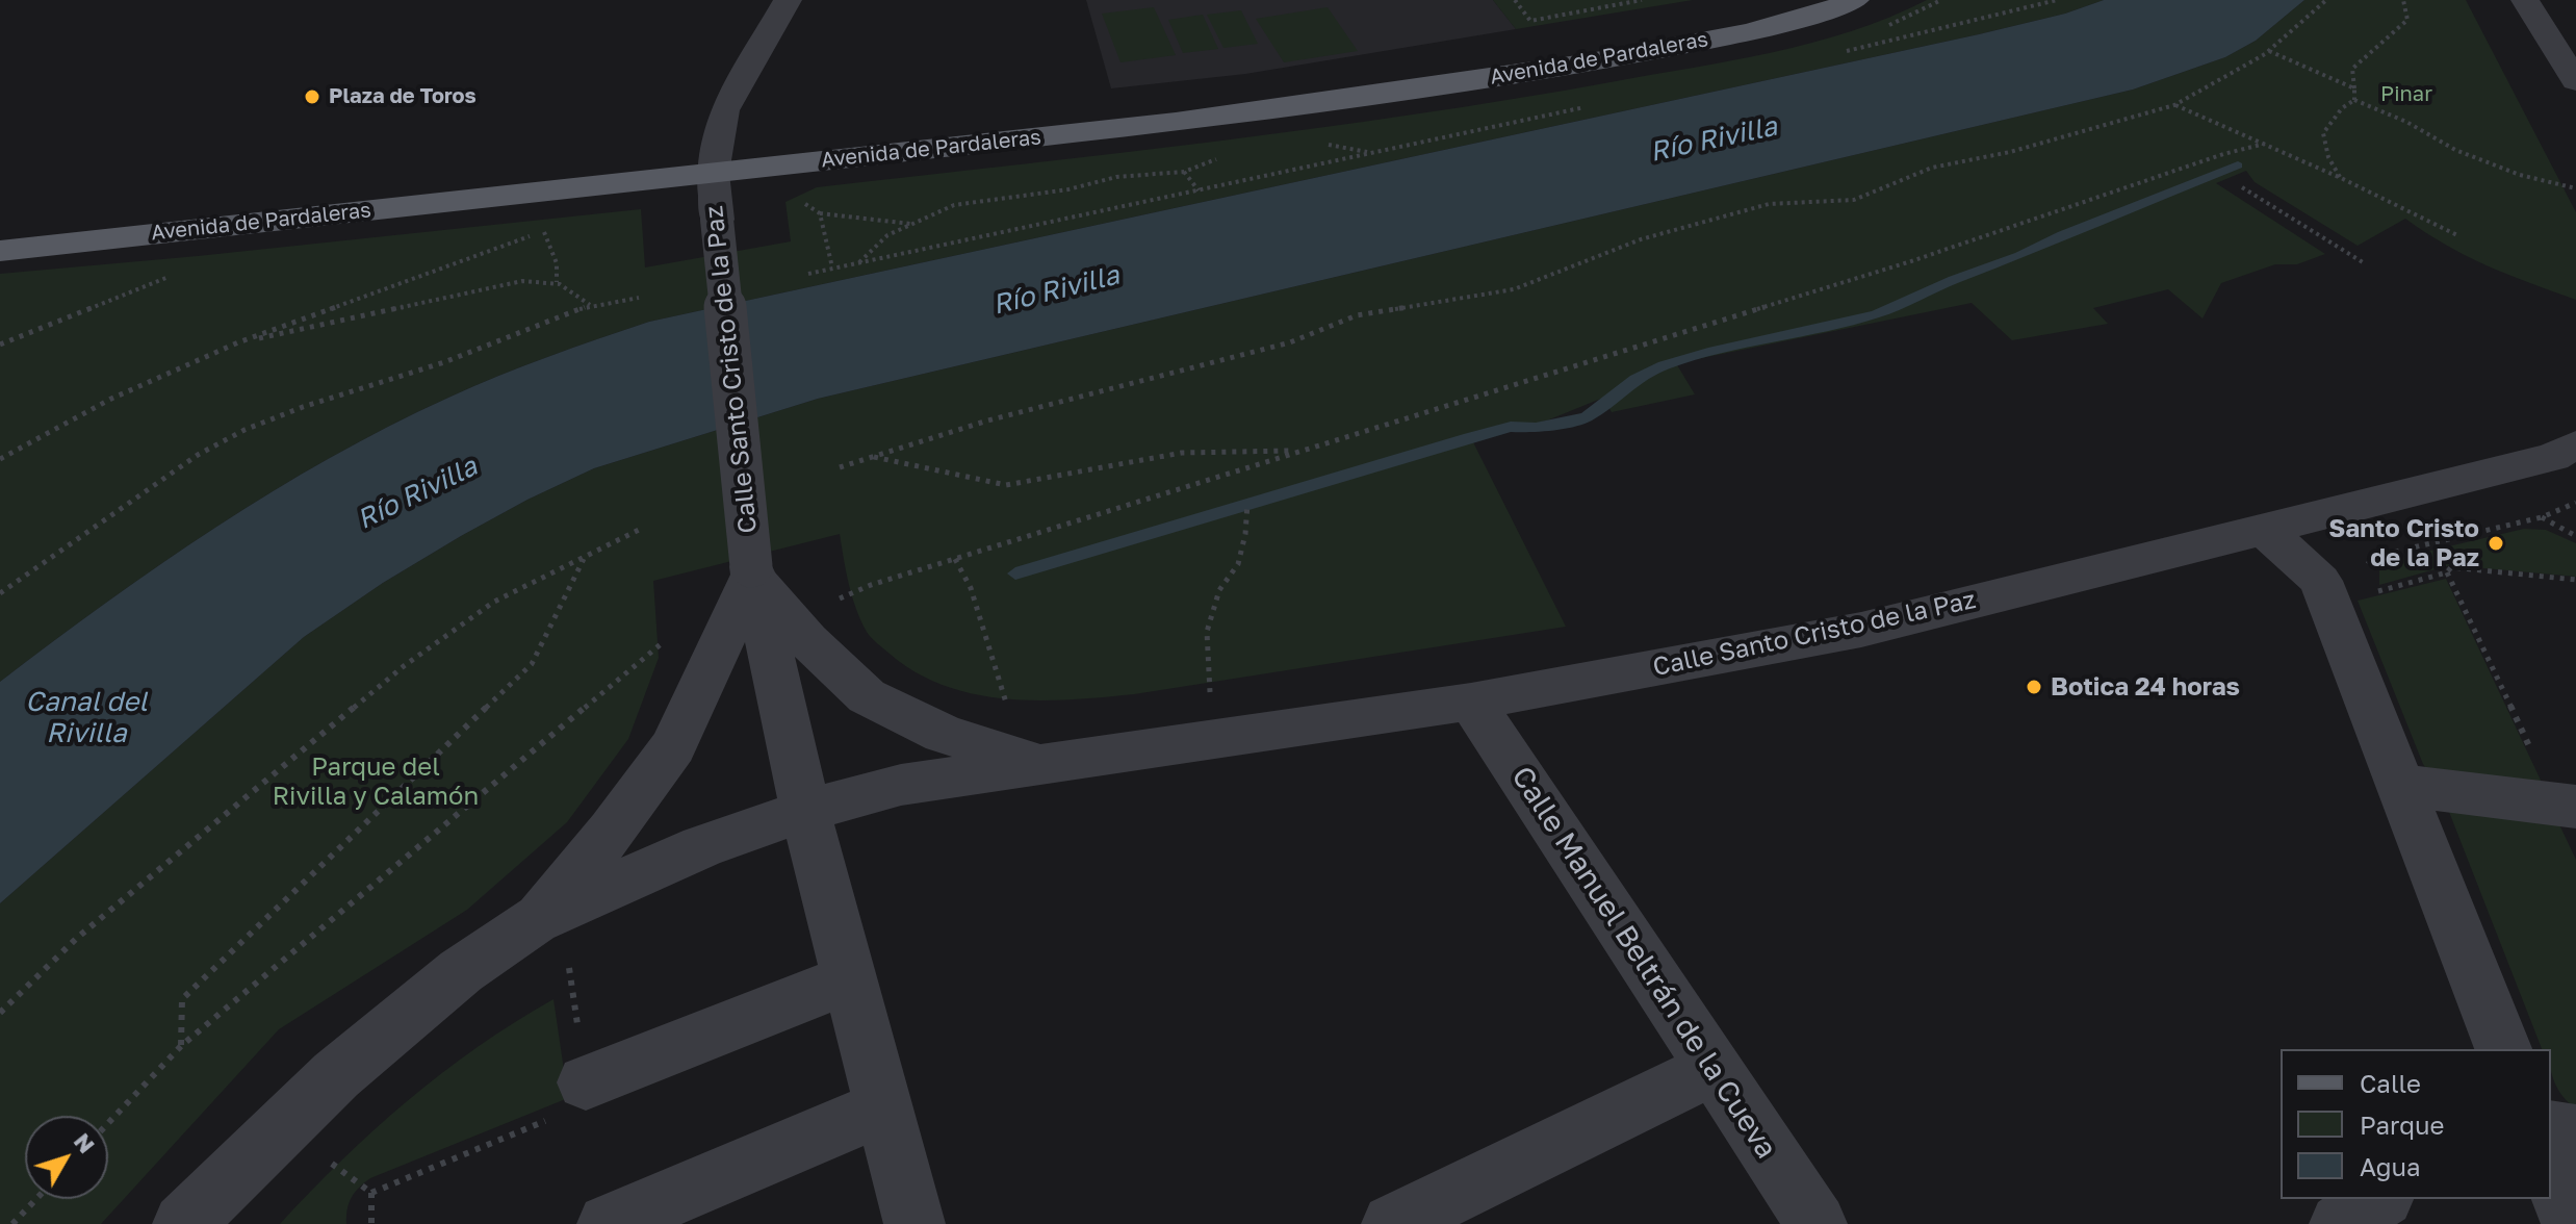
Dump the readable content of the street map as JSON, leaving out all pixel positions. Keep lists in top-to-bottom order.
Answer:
{
  "streets": {
    "main road": ["Avenida de Pardaleras"],
    "street": ["Calle Santo Cristo de la Paz", "Calle Manuel Beltrán de la Cueva"]
  },
  "crossings": [
    ["Avenida de Pardaleras", "Calle Santo Cristo de la Paz"],
    ["Calle Santo Cristo de la Paz", "Calle Manuel Beltrán de la Cueva"]
  ],
  "water": ["Río Rivilla", "Canal del Rivilla"],
  "parks": ["Pinar", "Parque del Rivilla y Calamón"],
  "places": ["Plaza de Toros", "Santo Cristo de la Paz", "Botica 24 horas"],
  "legend": ["Calle", "Parque", "Agua"],
  "north": "top right"
}
